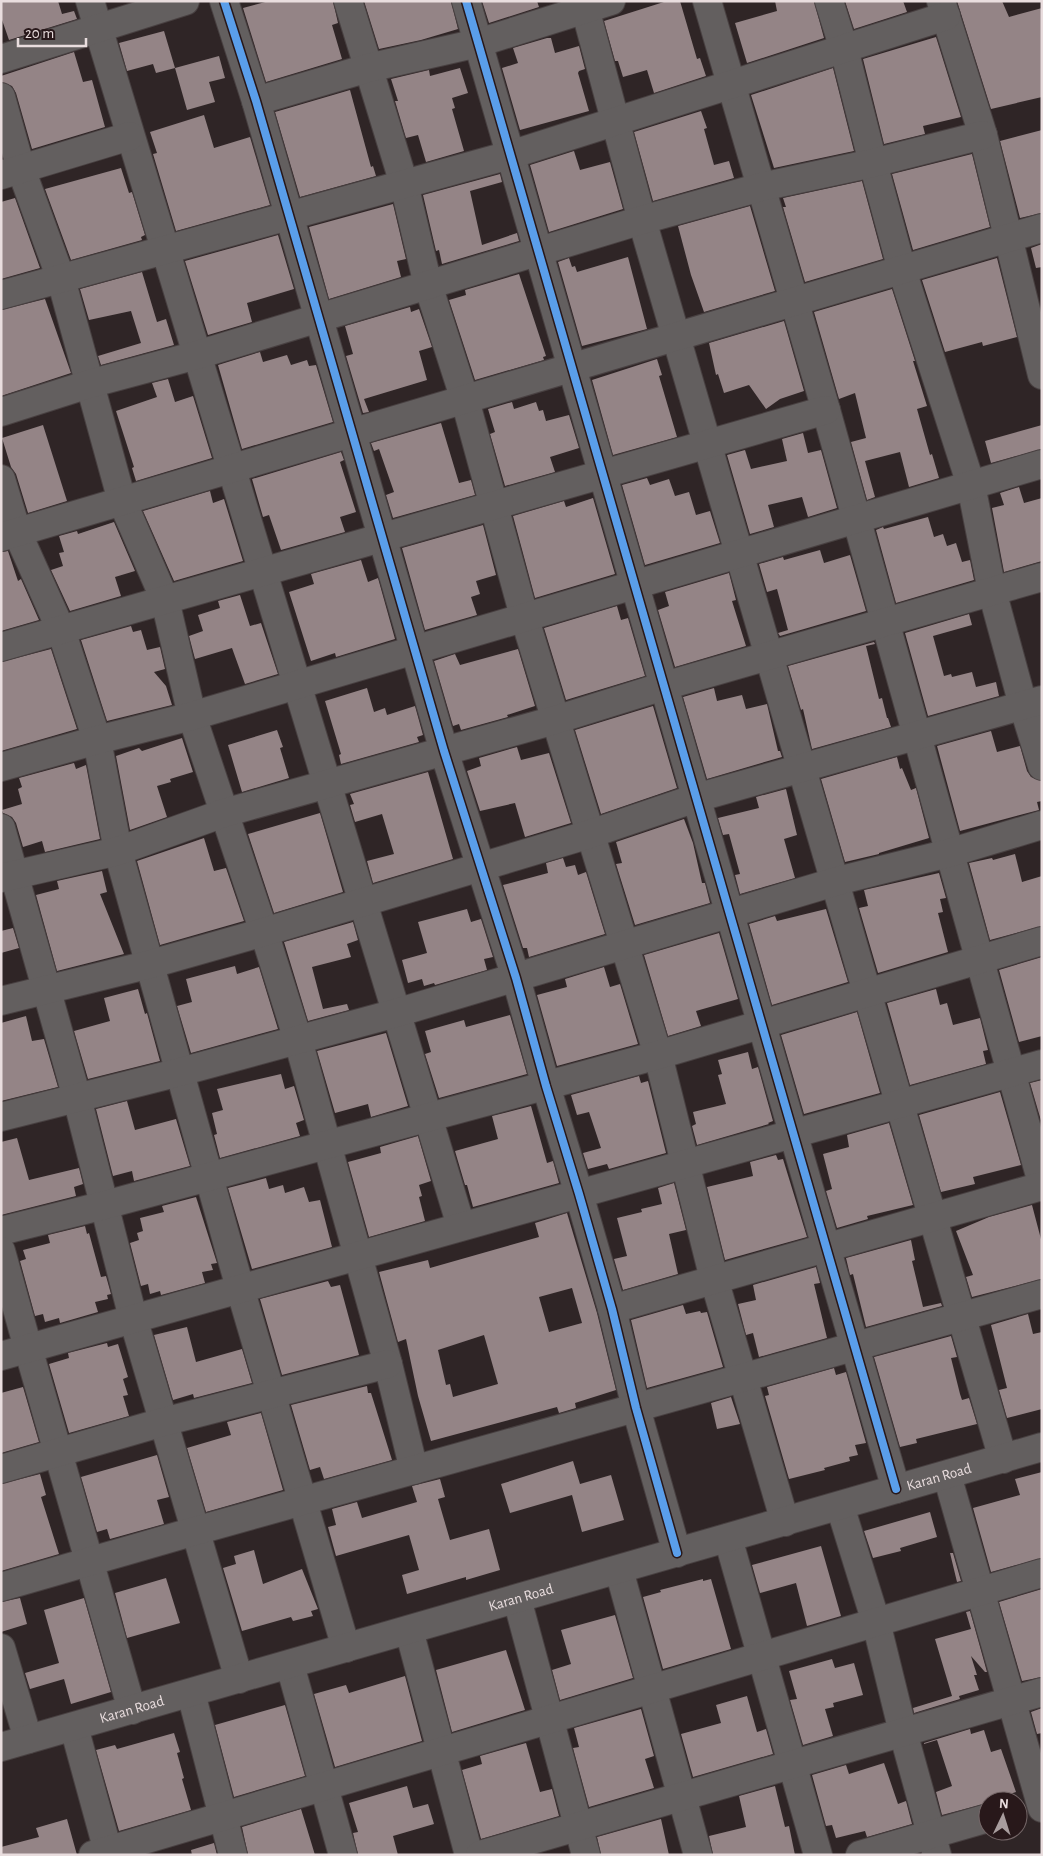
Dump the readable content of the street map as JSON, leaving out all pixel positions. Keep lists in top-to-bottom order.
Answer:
{
  "streets": {
    "street": ["Karan Road"]
  },
  "scale_bar": "20 m",
  "north": "top"
}
